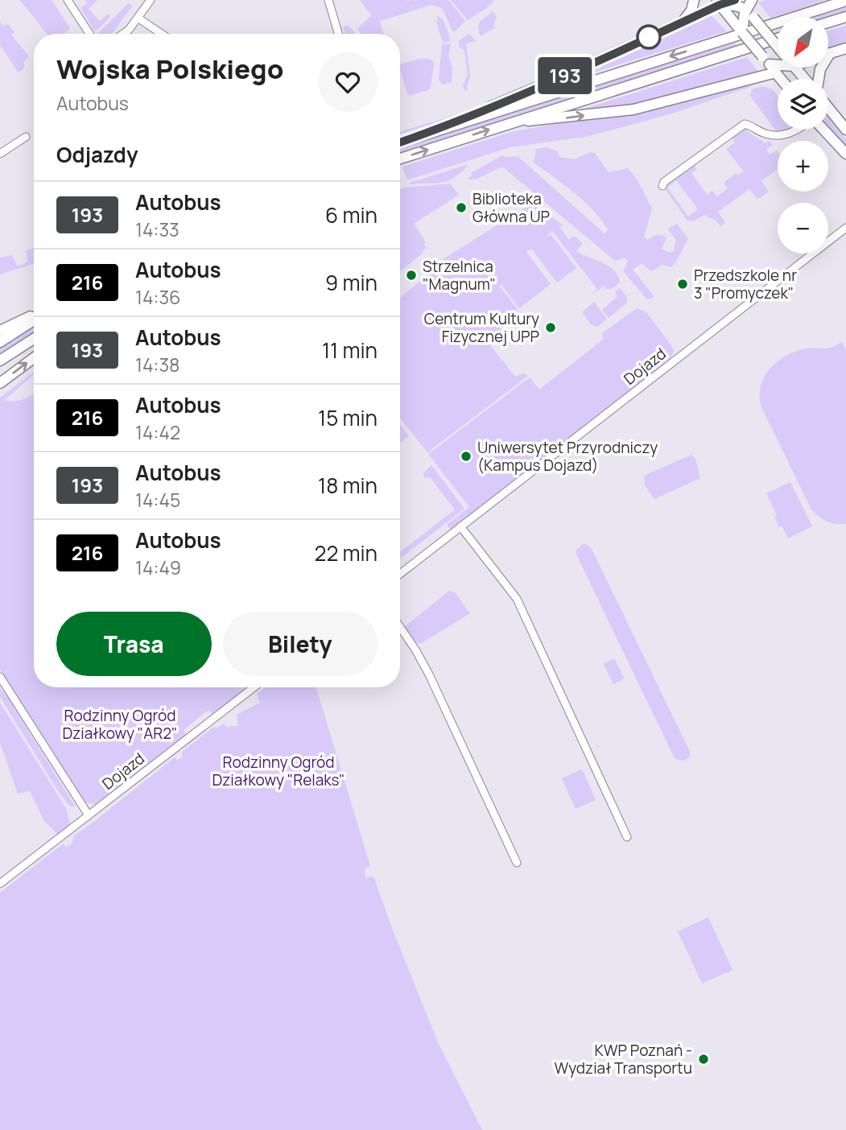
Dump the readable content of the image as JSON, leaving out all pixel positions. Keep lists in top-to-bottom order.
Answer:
{
  "streets": {
    "street": ["Dojazd"]
  },
  "parks": ["Rodzinny Ogród Działkowy \"AR2\"", "Rodzinny Ogród Działkowy \"Relaks\""],
  "places": [
    "Biblioteka Główna UP",
    "Strzelnica \"Magnum\"",
    "Przedszkole nr 3 \"Promyczek\"",
    "Centrum Kultury Fizycznej UPP",
    "Uniwersytet Przyrodniczy (Kampus Dojazd)",
    "KWP Poznań - Wydział Transportu"
  ],
  "lines": ["bus line 193"],
  "north": "bottom left",
  "page": {
    "on_map": "193",
    "map_buttons": ["+", "−"],
    "heading": [
      ["Wojska Polskiego", "Autobus"],
      "Odjazdy"
    ],
    "list": [
      {
        "mark": "193",
        "name": "Autobus",
        "note": "14:33",
        "value": "6 min"
      },
      {
        "mark": "216",
        "name": "Autobus",
        "note": "14:36",
        "value": "9 min"
      },
      {
        "mark": "193",
        "name": "Autobus",
        "note": "14:38",
        "value": "11 min"
      },
      {
        "mark": "216",
        "name": "Autobus",
        "note": "14:42",
        "value": "15 min"
      },
      {
        "mark": "193",
        "name": "Autobus",
        "note": "14:45",
        "value": "18 min"
      },
      {
        "mark": "216",
        "name": "Autobus",
        "note": "14:49",
        "value": "22 min"
      }
    ],
    "buttons": ["Trasa", "Bilety"]
  }
}
